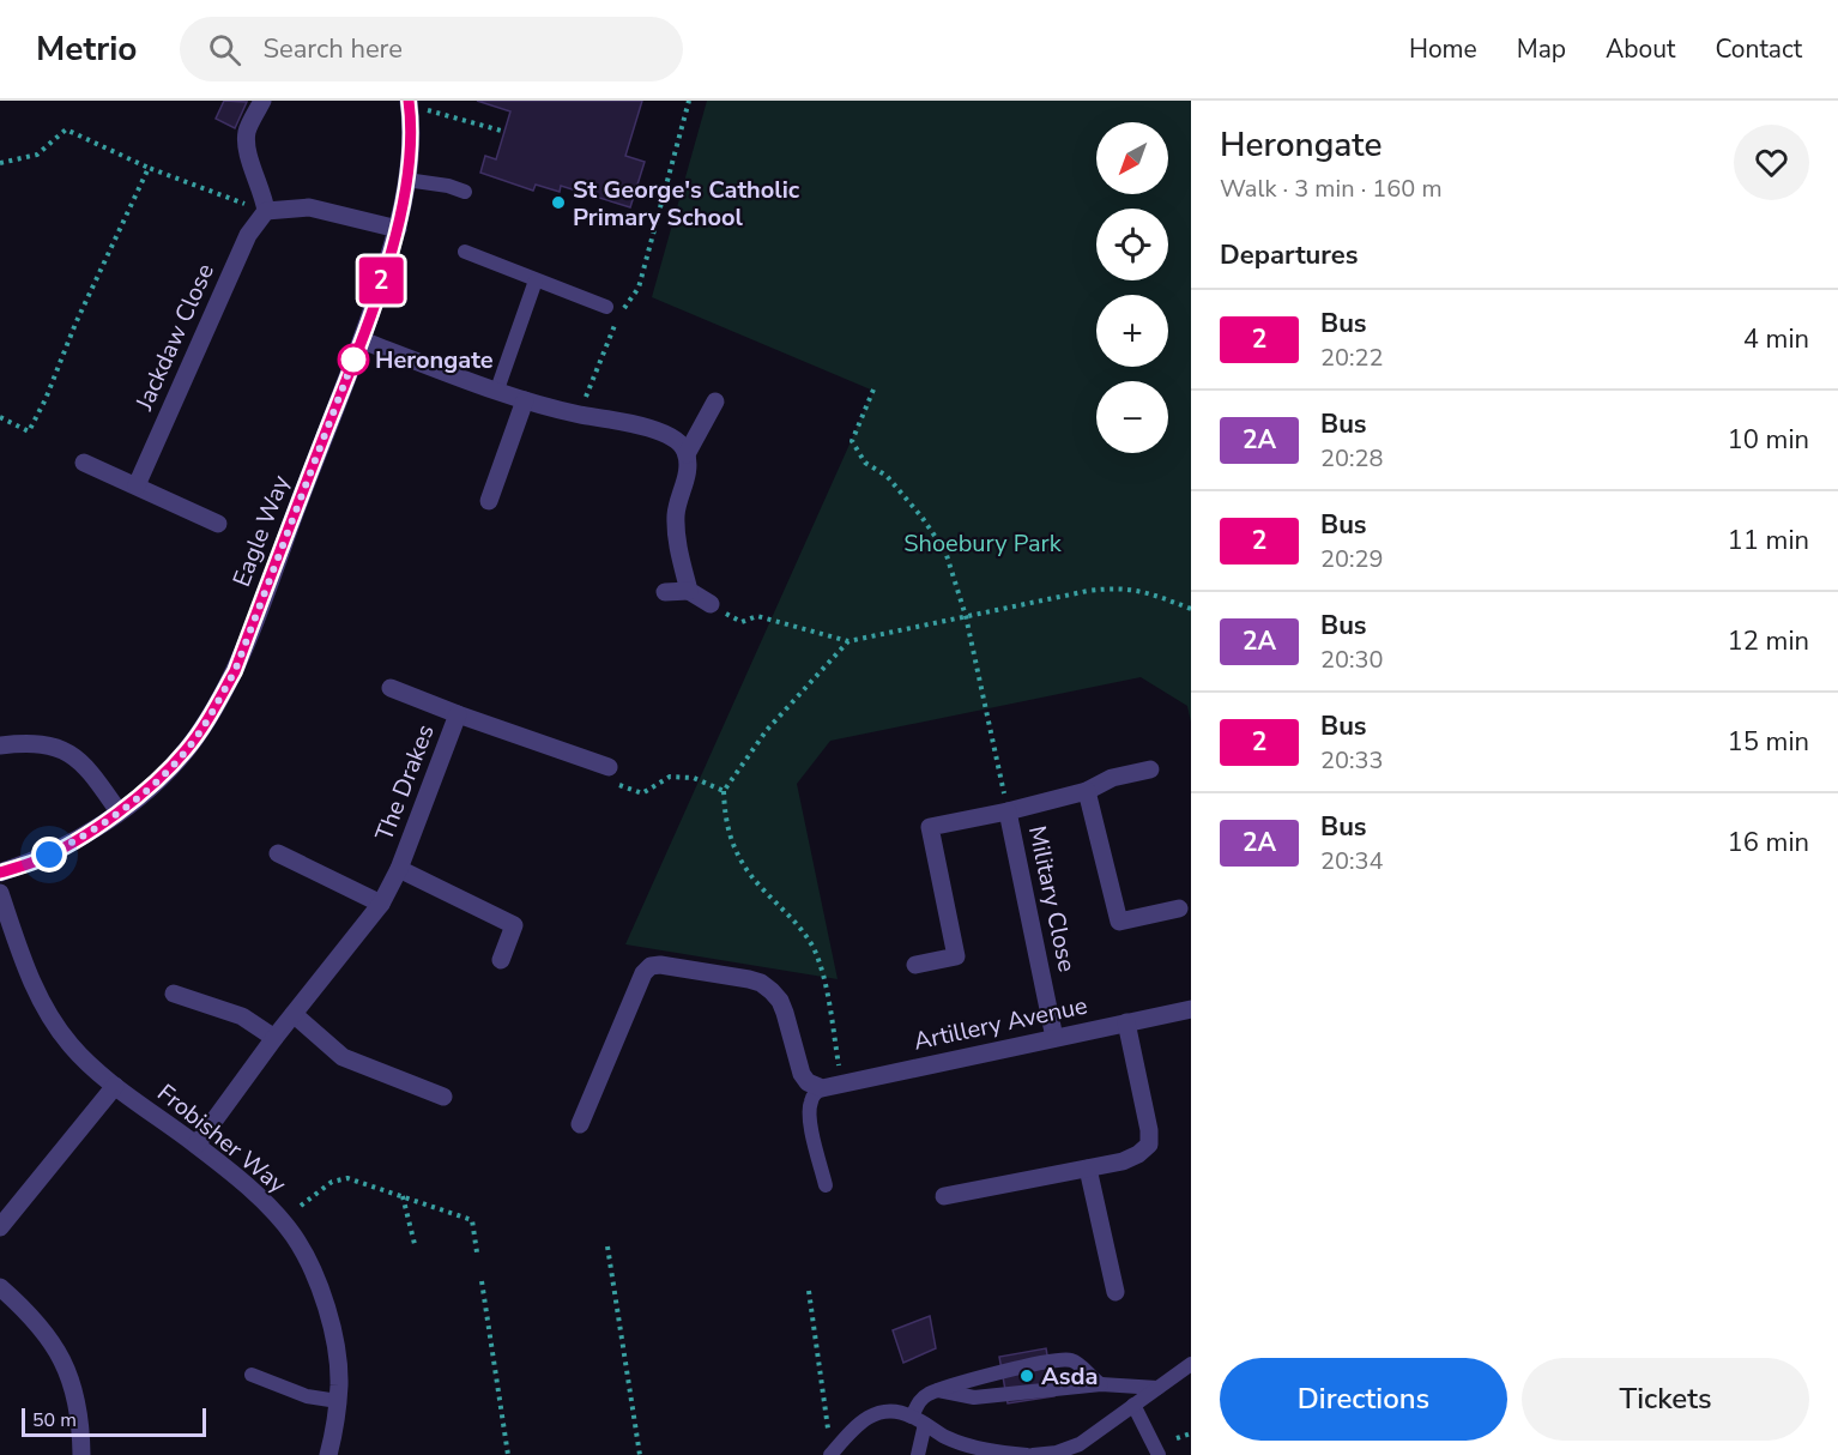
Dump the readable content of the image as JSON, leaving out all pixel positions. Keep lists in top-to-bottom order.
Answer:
{
  "streets": {
    "street": [
      "Jackdaw Close",
      "Eagle Way",
      "The Drakes",
      "Military Close",
      "Artillery Avenue",
      "Frobisher Way"
    ]
  },
  "crossings": [
    ["The Drakes", "Frobisher Way"],
    ["Military Close", "Artillery Avenue"]
  ],
  "parks": ["Shoebury Park"],
  "places": ["St George's Catholic Primary School", "Herongate", "Asda"],
  "lines": ["bus line 2"],
  "scale_bar": "50 m",
  "north": "bottom left",
  "page": {
    "header": "Metrio",
    "search": "Search here",
    "nav": [
      "Home",
      "Map",
      "About",
      "Contact"
    ],
    "on_map": "2",
    "heading": [
      ["Herongate", "Walk · 3 min · 160 m"],
      "Departures"
    ],
    "map_buttons": ["+", "−"],
    "list": [
      {
        "mark": "2",
        "name": "Bus",
        "note": "20:22",
        "value": "4 min"
      },
      {
        "mark": "2A",
        "name": "Bus",
        "note": "20:28",
        "value": "10 min"
      },
      {
        "mark": "2",
        "name": "Bus",
        "note": "20:29",
        "value": "11 min"
      },
      {
        "mark": "2A",
        "name": "Bus",
        "note": "20:30",
        "value": "12 min"
      },
      {
        "mark": "2",
        "name": "Bus",
        "note": "20:33",
        "value": "15 min"
      },
      {
        "mark": "2A",
        "name": "Bus",
        "note": "20:34",
        "value": "16 min"
      }
    ],
    "buttons": ["Directions", "Tickets"],
    "scale": "50 m"
  }
}
